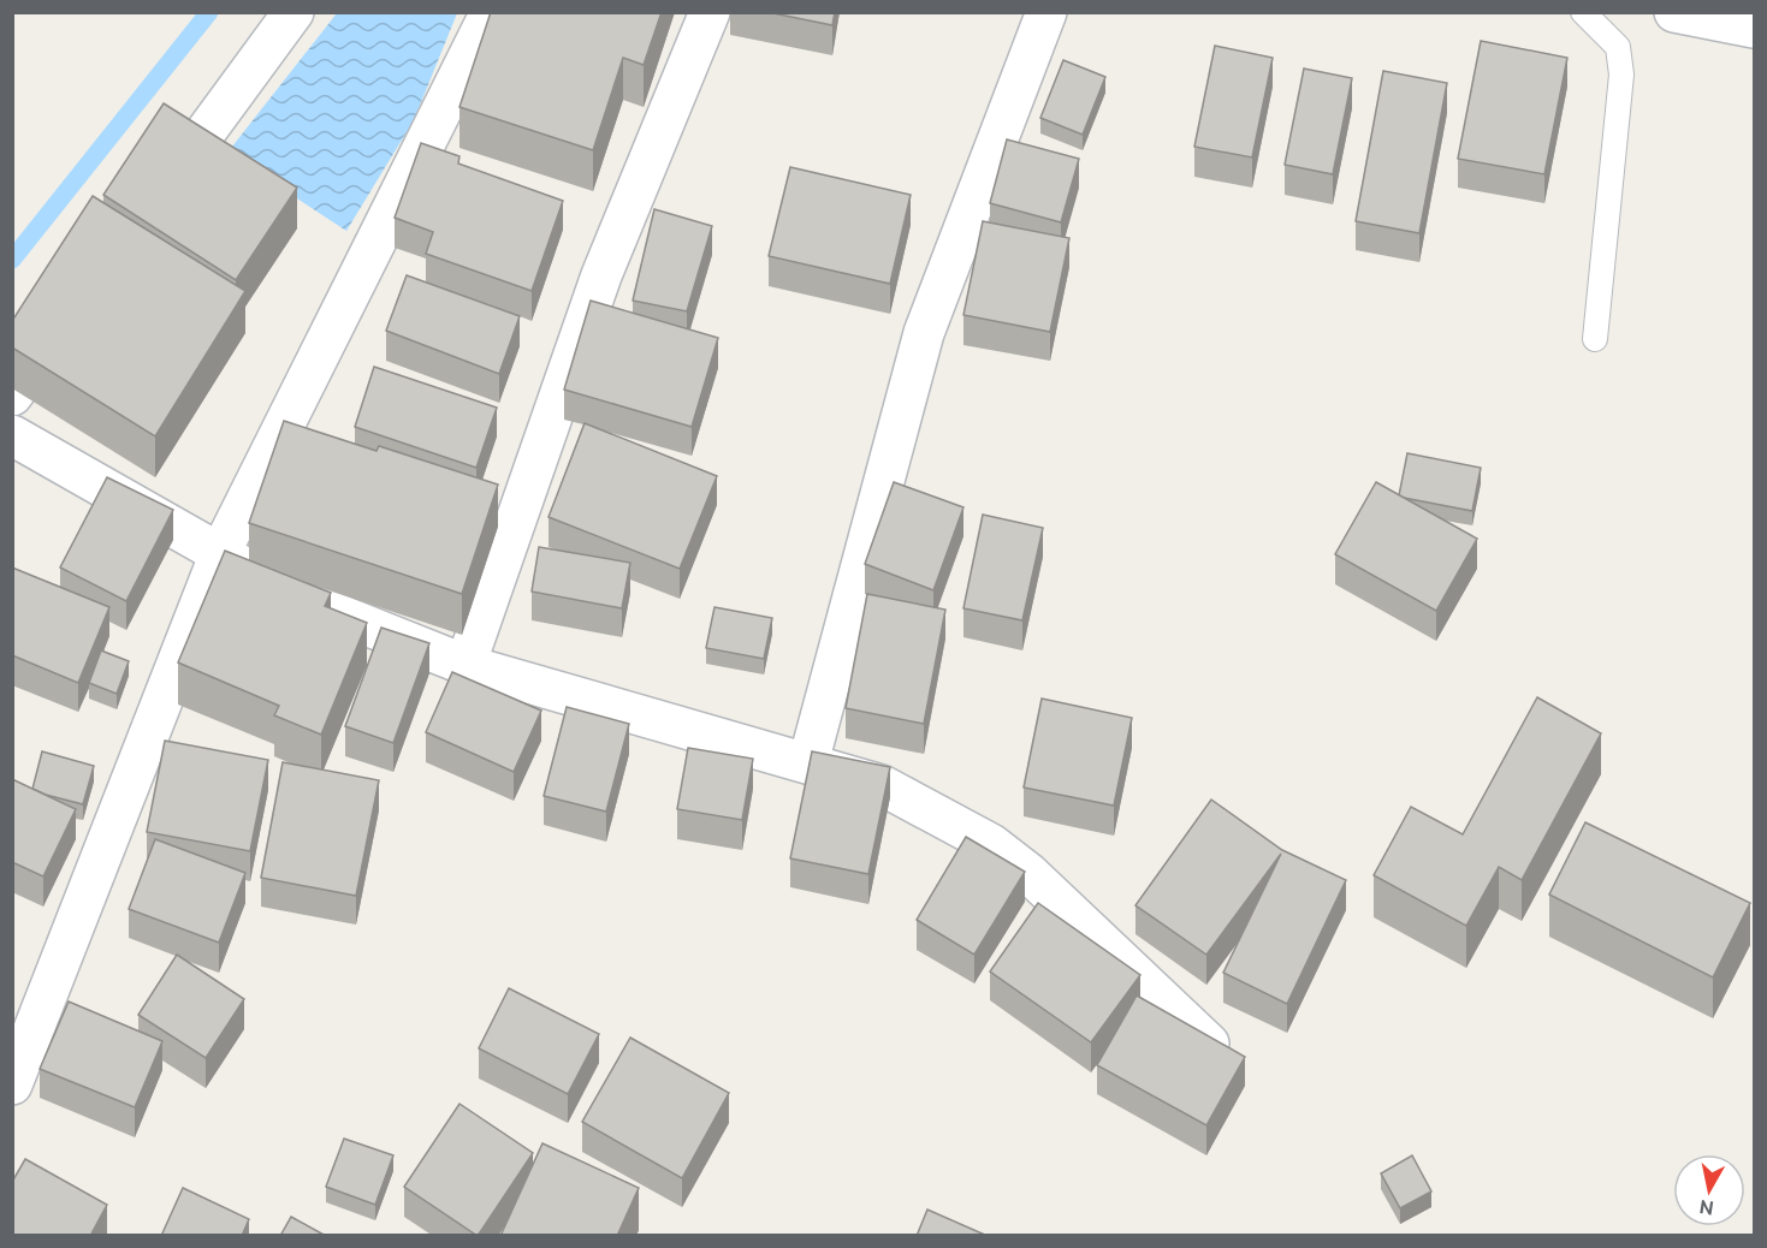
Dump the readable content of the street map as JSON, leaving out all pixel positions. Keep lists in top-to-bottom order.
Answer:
{
  "north": "bottom"
}
